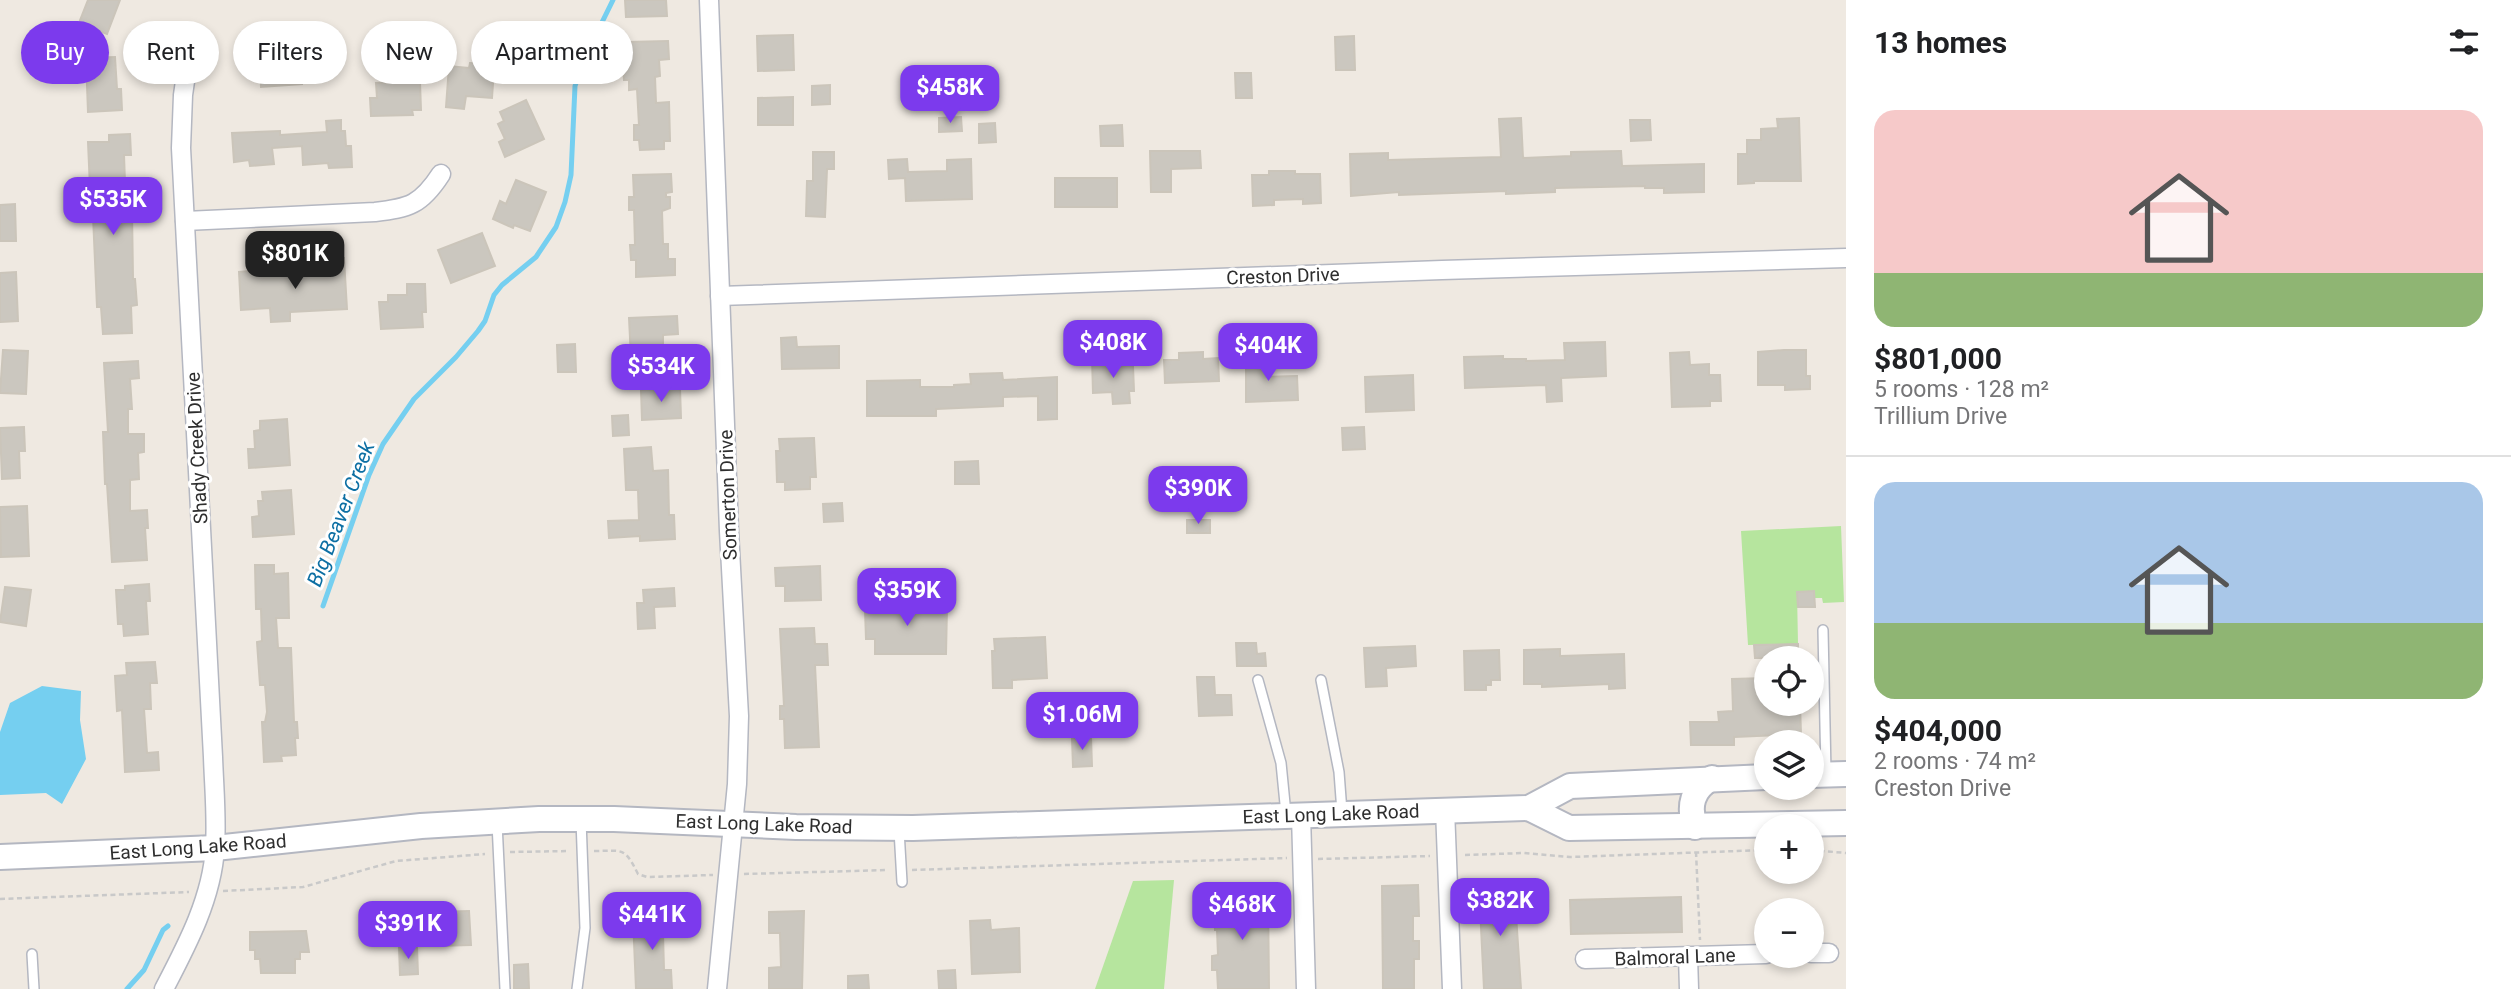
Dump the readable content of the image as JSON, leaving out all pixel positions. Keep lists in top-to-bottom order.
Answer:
{
  "streets": {
    "main road": ["East Long Lake Road"],
    "street": [
      "Creston Drive",
      "Shady Creek Drive",
      "Somerton Drive",
      "Balmoral Lane"
    ]
  },
  "crossings": [
    ["Creston Drive", "Somerton Drive"],
    ["Shady Creek Drive", "East Long Lake Road"],
    ["Somerton Drive", "East Long Lake Road"]
  ],
  "water": ["Big Beaver Creek"],
  "page": {
    "heading": "13 homes",
    "chip": [
      "Buy",
      "Rent",
      "Filters",
      "New",
      "Apartment"
    ],
    "price": [
      "$458K",
      "$535K",
      "$801K",
      "$408K",
      "$404K",
      "$534K",
      "$390K",
      "$359K",
      "$1.06M",
      "$382K",
      "$468K",
      "$441K",
      "$391K"
    ],
    "list": [
      {
        "name": "$801,000",
        "note": "5 rooms · 128 m² · Trillium Drive"
      },
      {
        "name": "$404,000",
        "note": "2 rooms · 74 m² · Creston Drive"
      }
    ],
    "map_buttons": ["+", "−"]
  }
}
